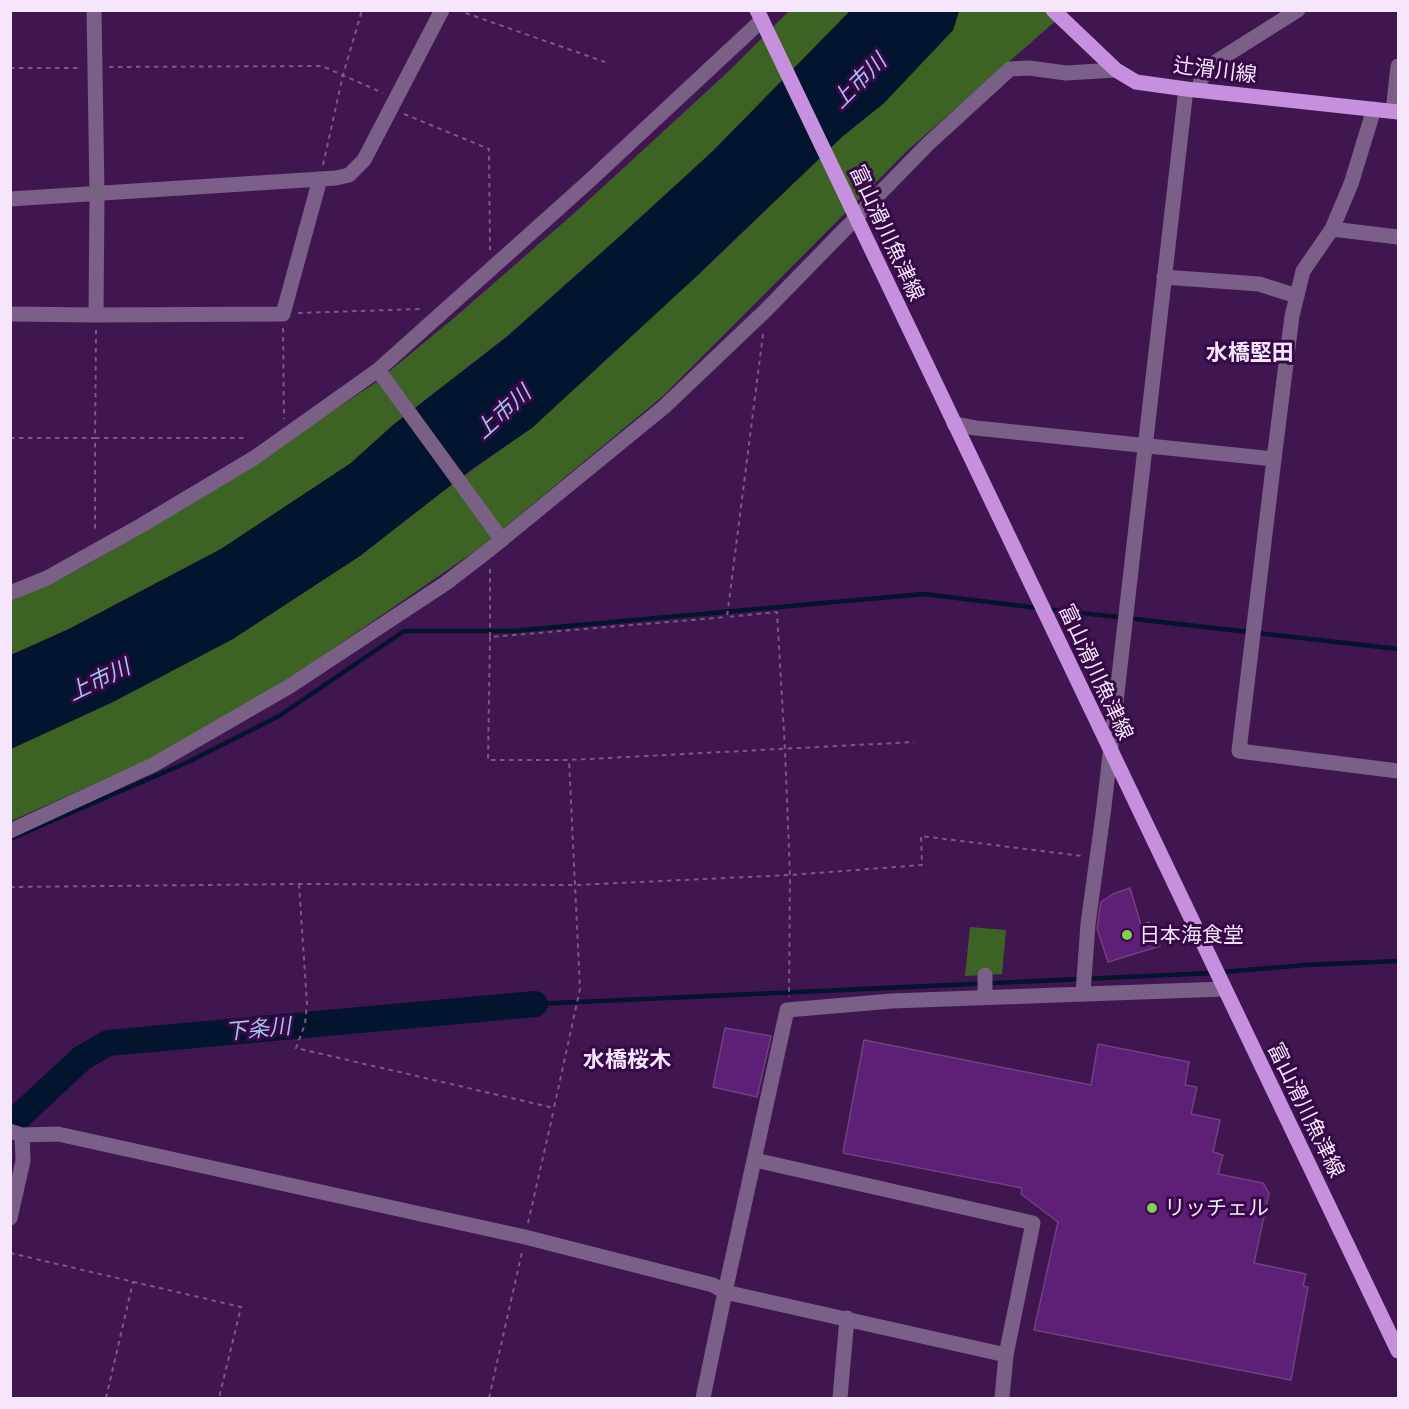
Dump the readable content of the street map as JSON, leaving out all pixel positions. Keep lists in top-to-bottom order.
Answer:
{
  "streets": {
    "main road": ["辻滑川線", "富山滑川魚津線"]
  },
  "districts": ["水橋堅田", "水橋桜木"],
  "water": ["上市川", "下条川"],
  "places": ["日本海食堂", "リッチェル"]
}
